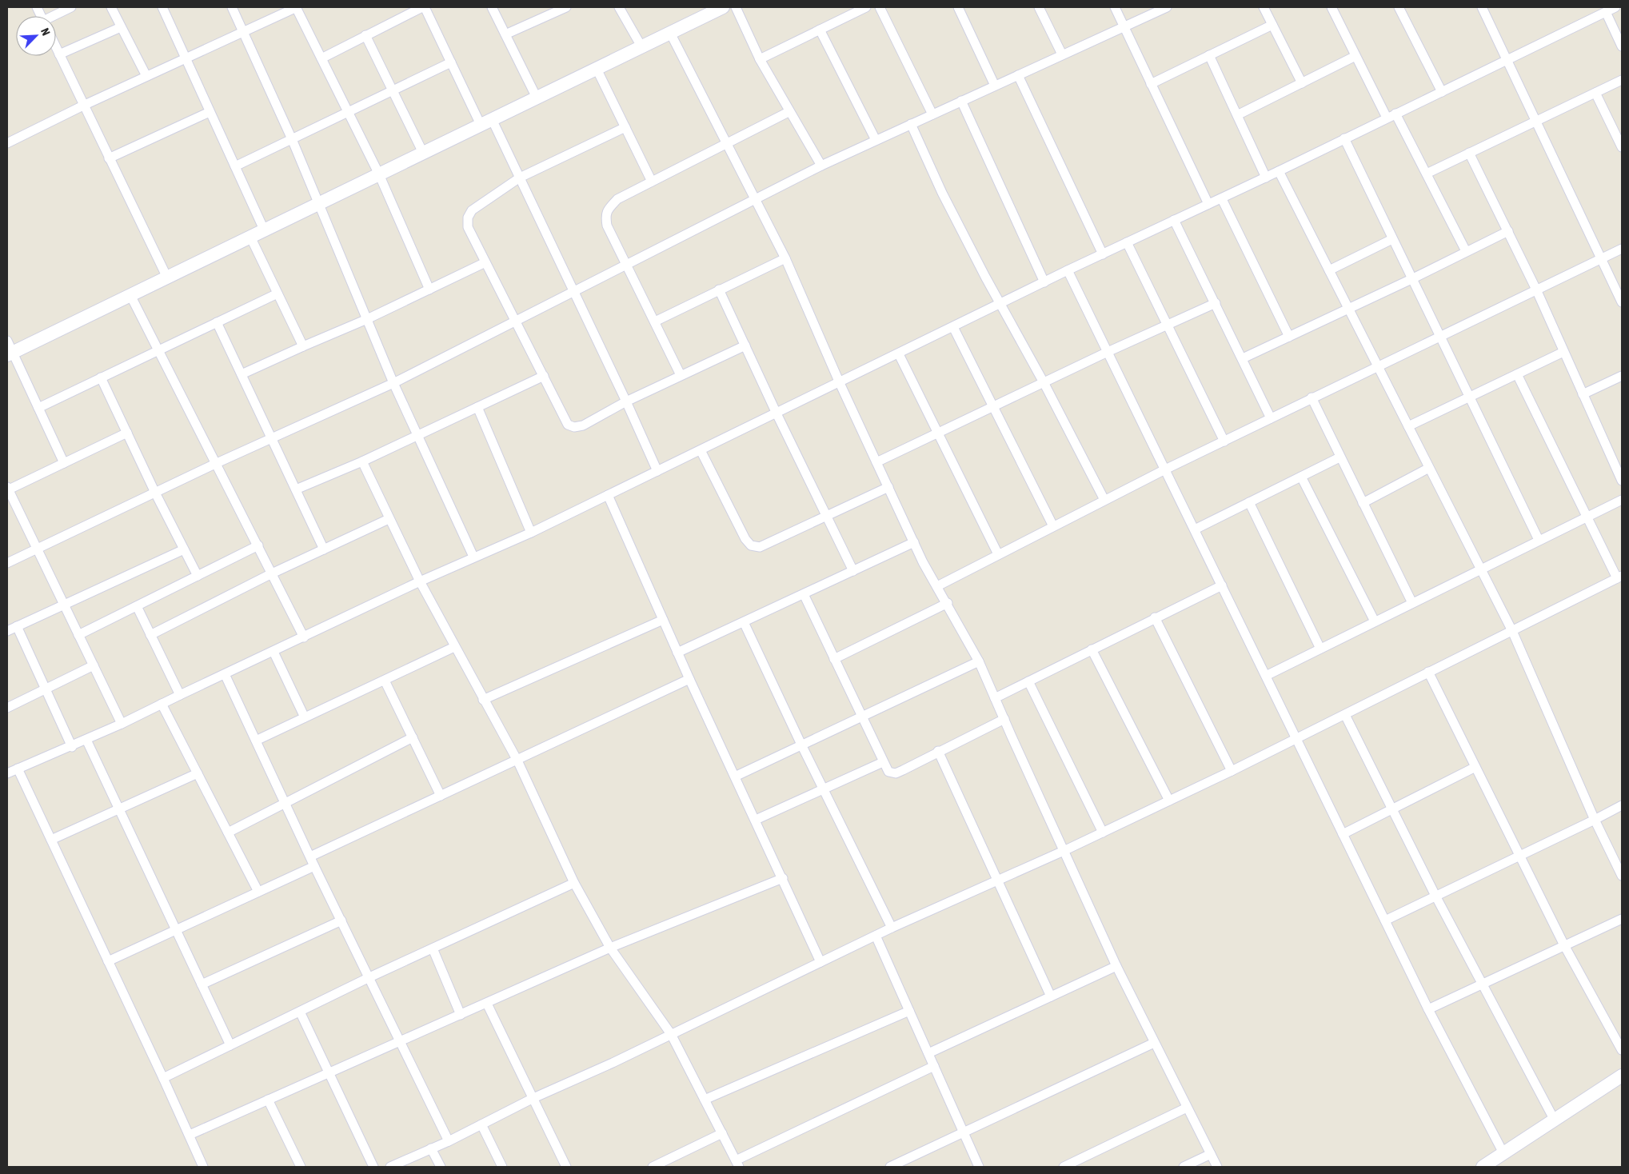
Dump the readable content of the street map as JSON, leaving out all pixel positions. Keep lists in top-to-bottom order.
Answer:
{
  "north": "top right"
}
